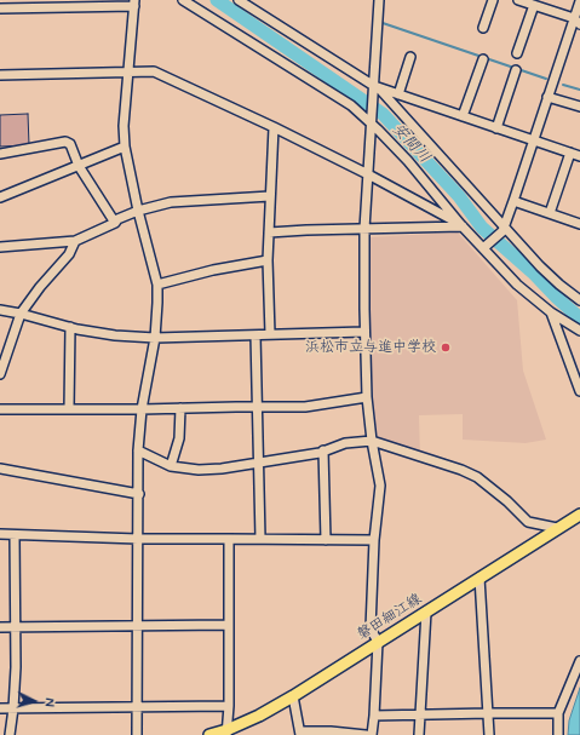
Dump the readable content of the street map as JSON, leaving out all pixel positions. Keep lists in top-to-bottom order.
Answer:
{
  "streets": {
    "main road": ["磐田細江線"]
  },
  "water": ["安間川"],
  "places": ["浜松市立与進中学校"],
  "north": "right"
}
